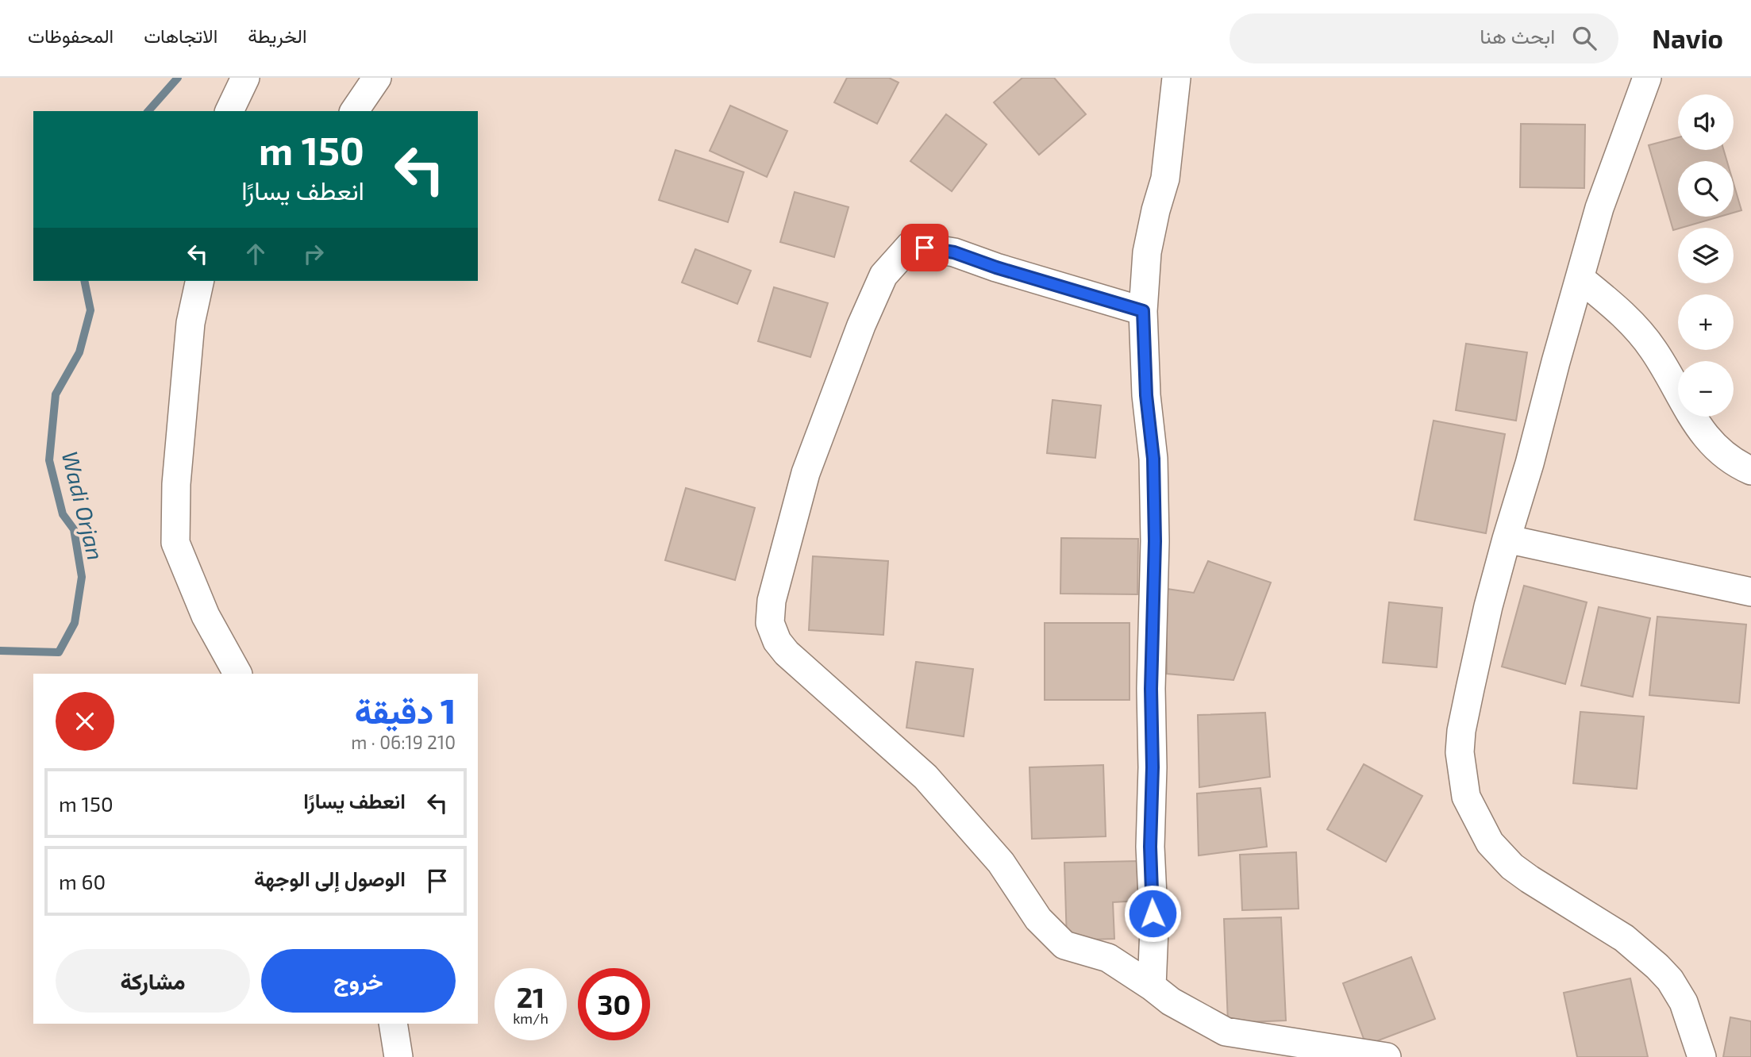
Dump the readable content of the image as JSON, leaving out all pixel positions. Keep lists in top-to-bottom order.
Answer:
{
  "water": ["Wadi Orjan"],
  "page": {
    "header": "Navio",
    "search": "ابحث هنا",
    "nav": ["الخريطة", "الاتجاهات", "المحفوظات"],
    "map_buttons": ["+", "−"],
    "turn": ["150 m", "انعطف يسارًا"],
    "heading": ["1 دقيقة", "210 m · 06:19"],
    "list": [
      {
        "name": "انعطف يسارًا",
        "value": "150 m"
      },
      {
        "name": "الوصول إلى الوجهة",
        "value": "60 m"
      }
    ],
    "buttons": ["خروج", "مشاركة"],
    "speed": "21 km/h",
    "limit": "30"
  }
}
